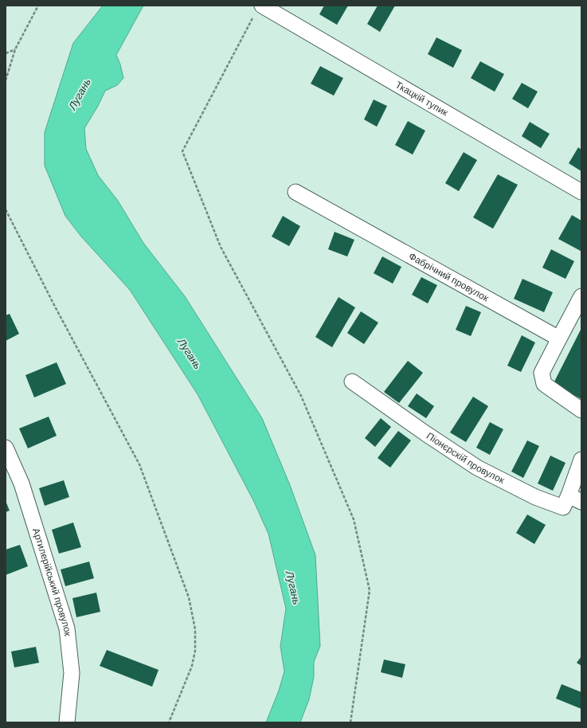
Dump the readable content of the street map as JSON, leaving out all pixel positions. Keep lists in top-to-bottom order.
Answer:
{
  "streets": {
    "street": [
      "Ткацкій тупик",
      "Фабрічний провулок",
      "Піонєрскій провулок",
      "Артилерійський провулок"
    ]
  },
  "water": ["Лугань"]
}
